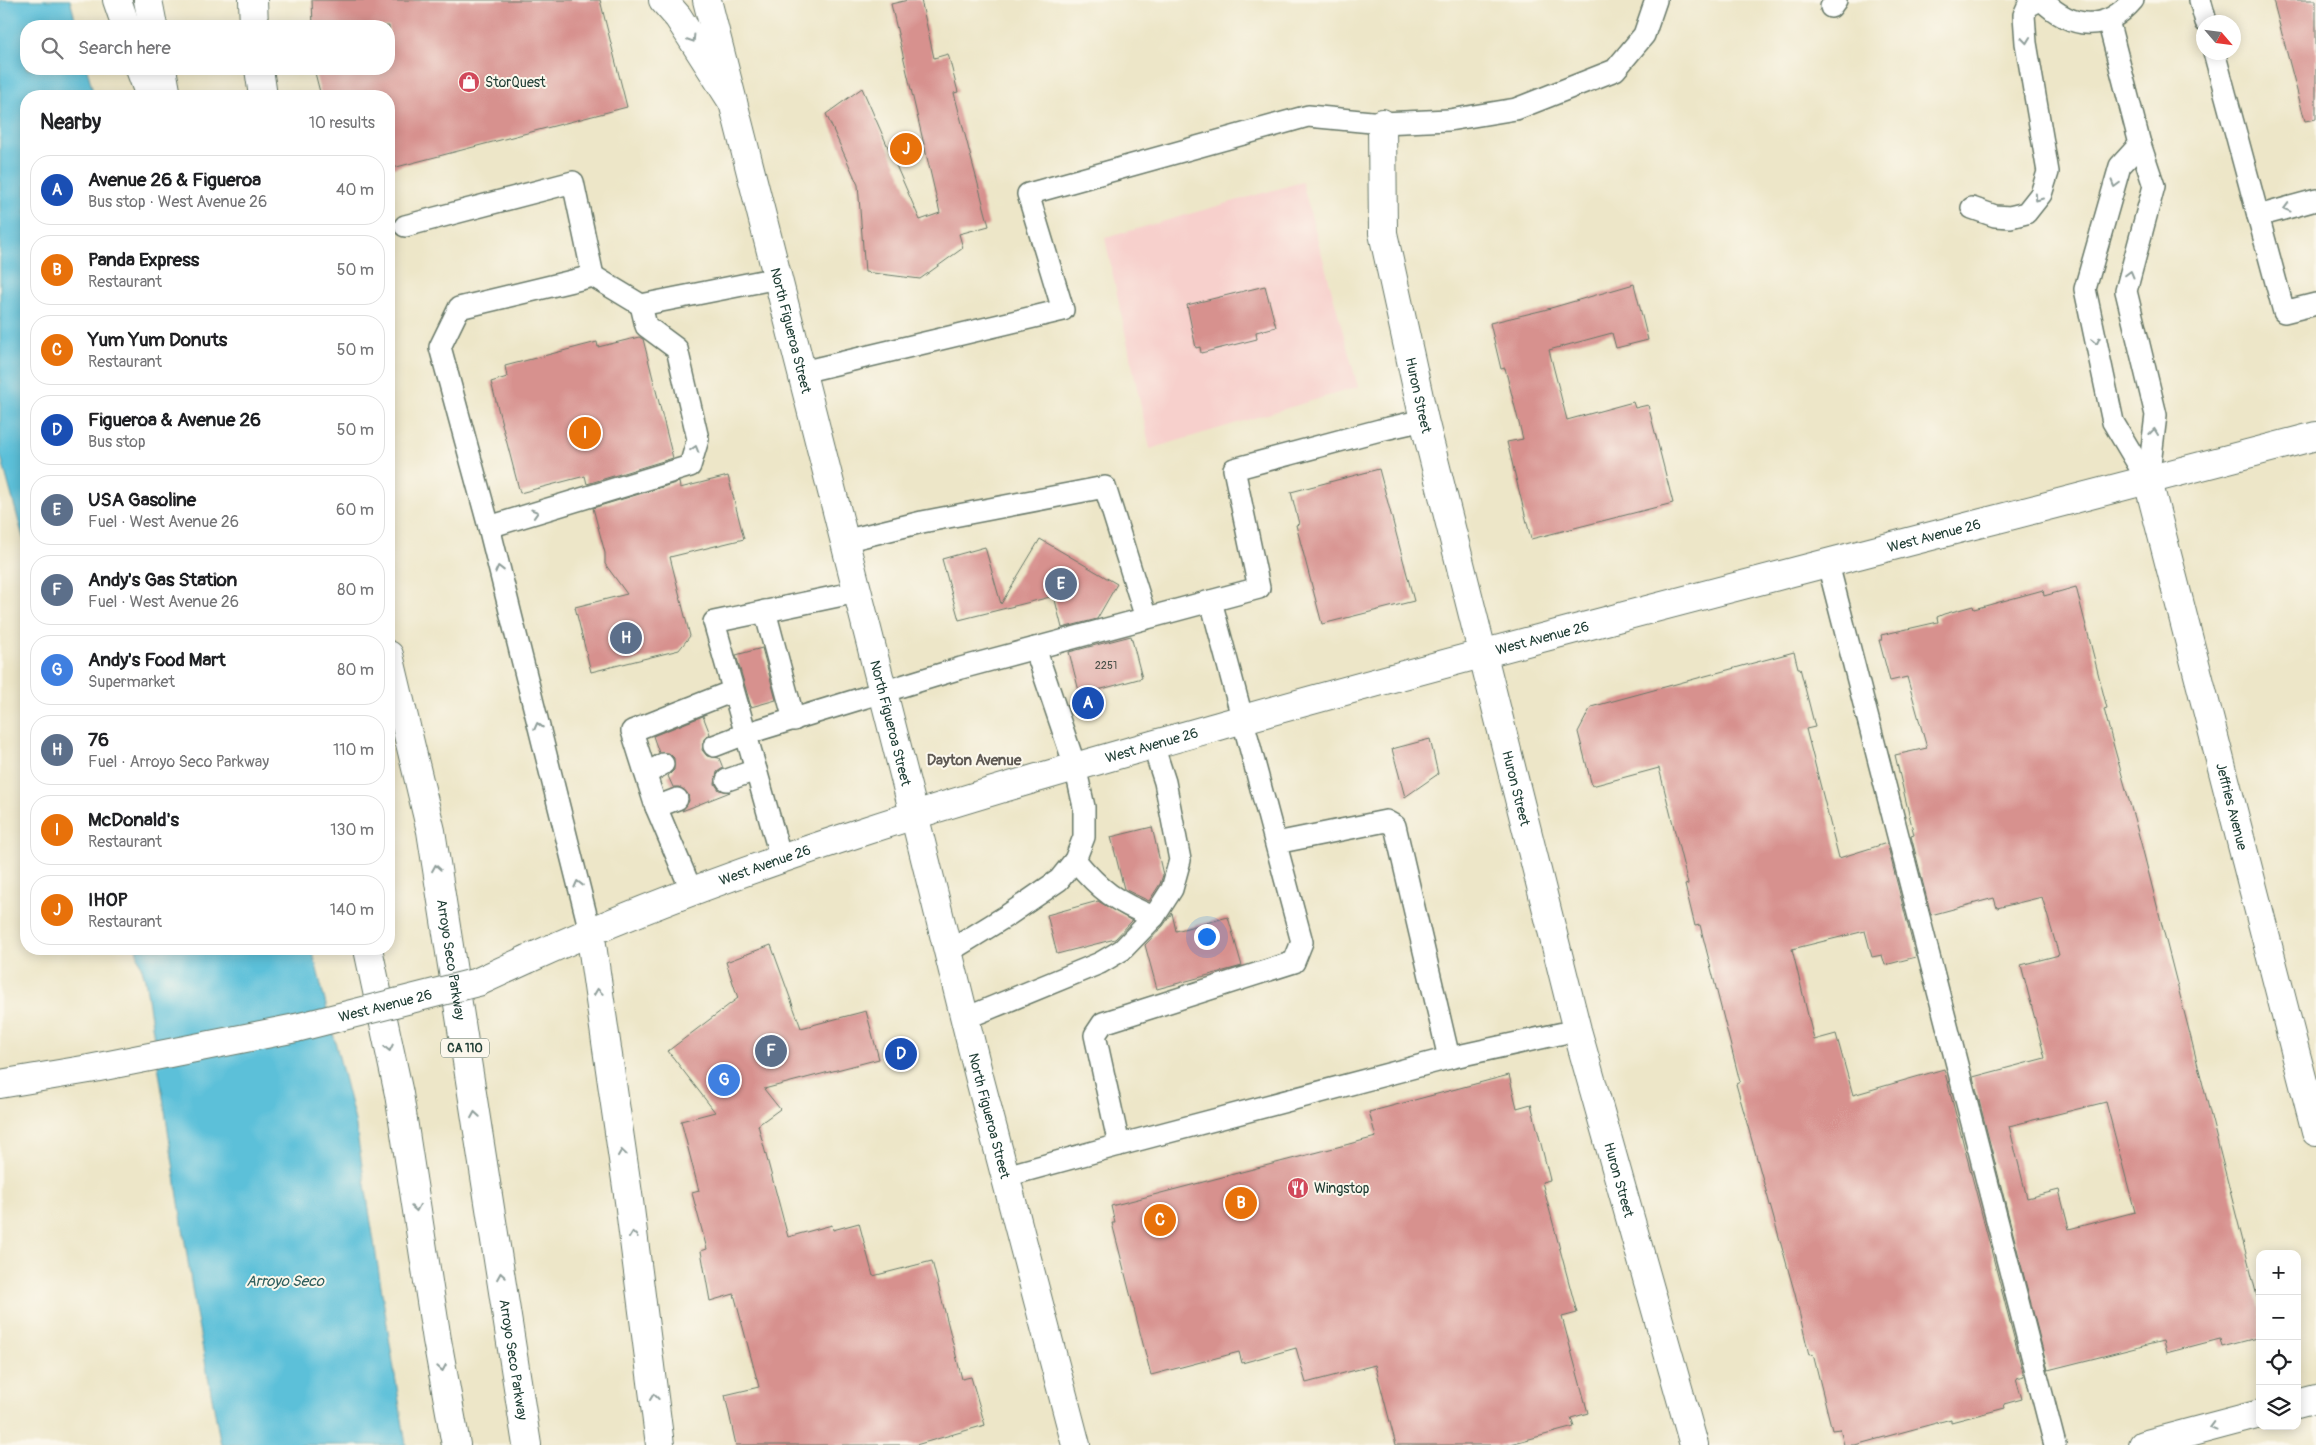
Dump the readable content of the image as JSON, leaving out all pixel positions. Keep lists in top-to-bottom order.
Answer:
{
  "streets": {
    "main road": [
      "North Figueroa Street",
      "Huron Street",
      "West Avenue 26",
      "Jeffries Avenue",
      "Arroyo Seco Parkway",
      "CA 110"
    ]
  },
  "crossings": [
    ["North Figueroa Street", "West Avenue 26"],
    ["Huron Street", "West Avenue 26"],
    ["West Avenue 26", "Jeffries Avenue"]
  ],
  "districts": ["Dayton Avenue"],
  "water": ["Arroyo Seco"],
  "places": {
    "shop": ["StorQuest"],
    "restaurant": ["Wingstop"]
  },
  "house_numbers": ["2251"],
  "north": "bottom right",
  "page": {
    "search": "Search here",
    "heading": ["Nearby", "10 results"],
    "pins": [
      "J",
      "I",
      "E",
      "H",
      "A",
      "F",
      "D",
      "G",
      "B",
      "C"
    ],
    "list": [
      {
        "mark": "A",
        "name": "Avenue 26 & Figueroa",
        "note": "Bus stop · West Avenue 26",
        "value": "40 m"
      },
      {
        "mark": "B",
        "name": "Panda Express",
        "note": "Restaurant",
        "value": "50 m"
      },
      {
        "mark": "C",
        "name": "Yum Yum Donuts",
        "note": "Restaurant",
        "value": "50 m"
      },
      {
        "mark": "D",
        "name": "Figueroa & Avenue 26",
        "note": "Bus stop",
        "value": "50 m"
      },
      {
        "mark": "E",
        "name": "USA Gasoline",
        "note": "Fuel · West Avenue 26",
        "value": "60 m"
      },
      {
        "mark": "F",
        "name": "Andy's Gas Station",
        "note": "Fuel · West Avenue 26",
        "value": "80 m"
      },
      {
        "mark": "G",
        "name": "Andy's Food Mart",
        "note": "Supermarket",
        "value": "80 m"
      },
      {
        "mark": "H",
        "name": "76",
        "note": "Fuel · Arroyo Seco Parkway",
        "value": "110 m"
      },
      {
        "mark": "I",
        "name": "McDonald's",
        "note": "Restaurant",
        "value": "130 m"
      },
      {
        "mark": "J",
        "name": "IHOP",
        "note": "Restaurant",
        "value": "140 m"
      }
    ],
    "map_buttons": ["+", "−"]
  }
}
